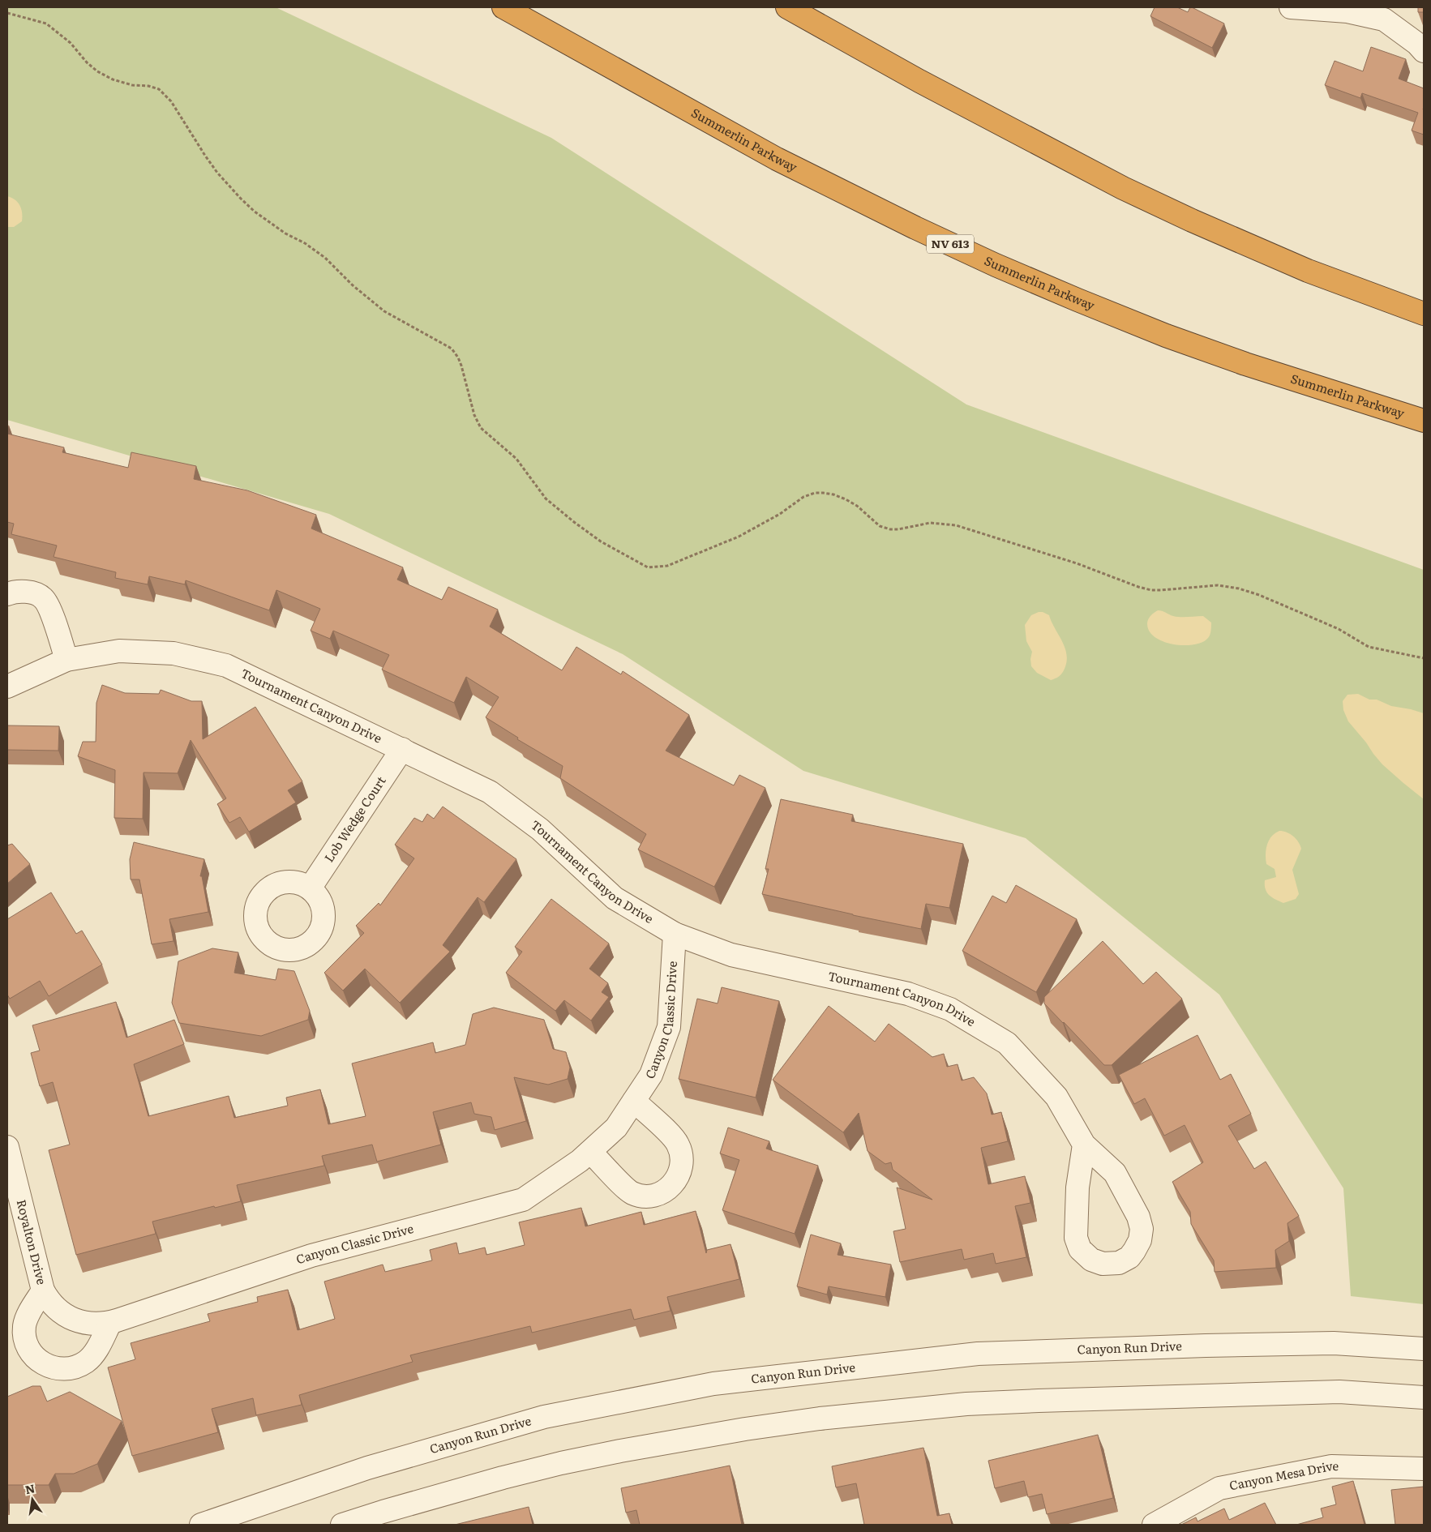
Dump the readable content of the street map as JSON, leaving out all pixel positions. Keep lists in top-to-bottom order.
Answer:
{
  "streets": {
    "highway": ["Summerlin Parkway", "NV 613"],
    "street": [
      "Tournament Canyon Drive",
      "Lob Wedge Court",
      "Canyon Classic Drive",
      "Royalton Drive",
      "Canyon Run Drive",
      "Canyon Mesa Drive"
    ]
  },
  "crossings": [
    ["Tournament Canyon Drive", "Lob Wedge Court"],
    ["Tournament Canyon Drive", "Canyon Classic Drive"],
    ["Canyon Classic Drive", "Royalton Drive"]
  ],
  "north": "top"
}
